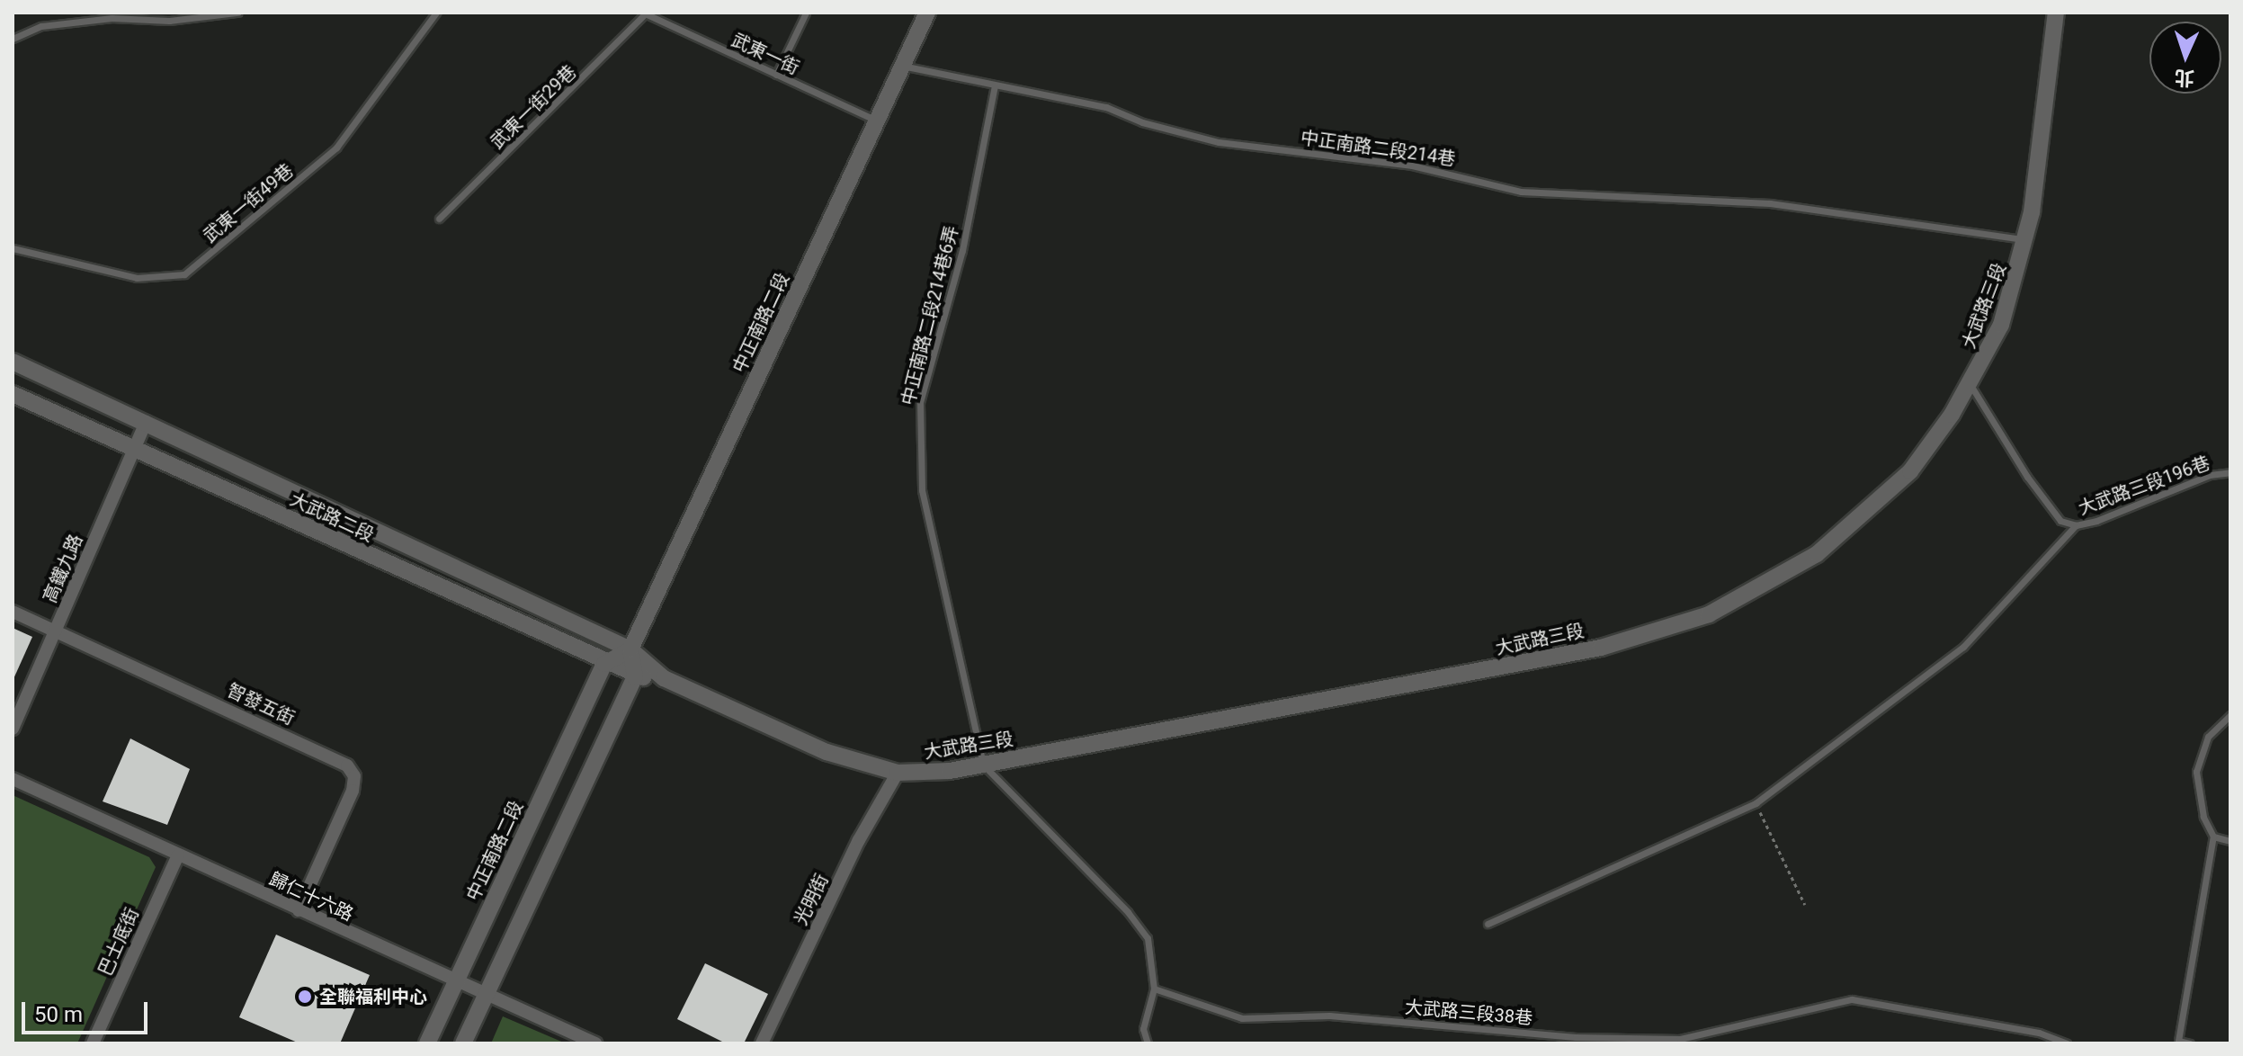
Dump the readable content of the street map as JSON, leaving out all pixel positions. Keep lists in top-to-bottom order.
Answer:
{
  "streets": {
    "street": [
      "大武路三段",
      "中正南路二段",
      "大武路二段",
      "高鐵九路",
      "智發五街",
      "歸仁十六路",
      "光明街",
      "巴士底街"
    ],
    "lane": [
      "武東一街",
      "武東一街29巷",
      "中正南路二段214巷",
      "武東一街49巷",
      "中正南路二段214巷6弄",
      "大武路三段196巷",
      "大武路三段38巷"
    ]
  },
  "crossings": [
    ["武東一街", "武東一街29巷"],
    ["武東一街", "中正南路二段"],
    ["中正南路二段214巷", "大武路三段"],
    ["中正南路二段214巷", "中正南路二段214巷6弄"],
    ["中正南路二段214巷", "中正南路二段"],
    ["大武路三段", "中正南路二段214巷6弄"],
    ["大武路三段", "中正南路二段"],
    ["大武路三段", "大武路三段196巷"],
    ["大武路三段", "大武路二段"],
    ["大武路三段", "光明街"],
    ["中正南路二段", "大武路二段"],
    ["中正南路二段", "歸仁十六路"],
    ["大武路二段", "高鐵九路"],
    ["高鐵九路", "智發五街"],
    ["智發五街", "歸仁十六路"],
    ["歸仁十六路", "巴士底街"]
  ],
  "places": ["全聯福利中心"],
  "scale_bar": "50 m",
  "north": "bottom"
}
